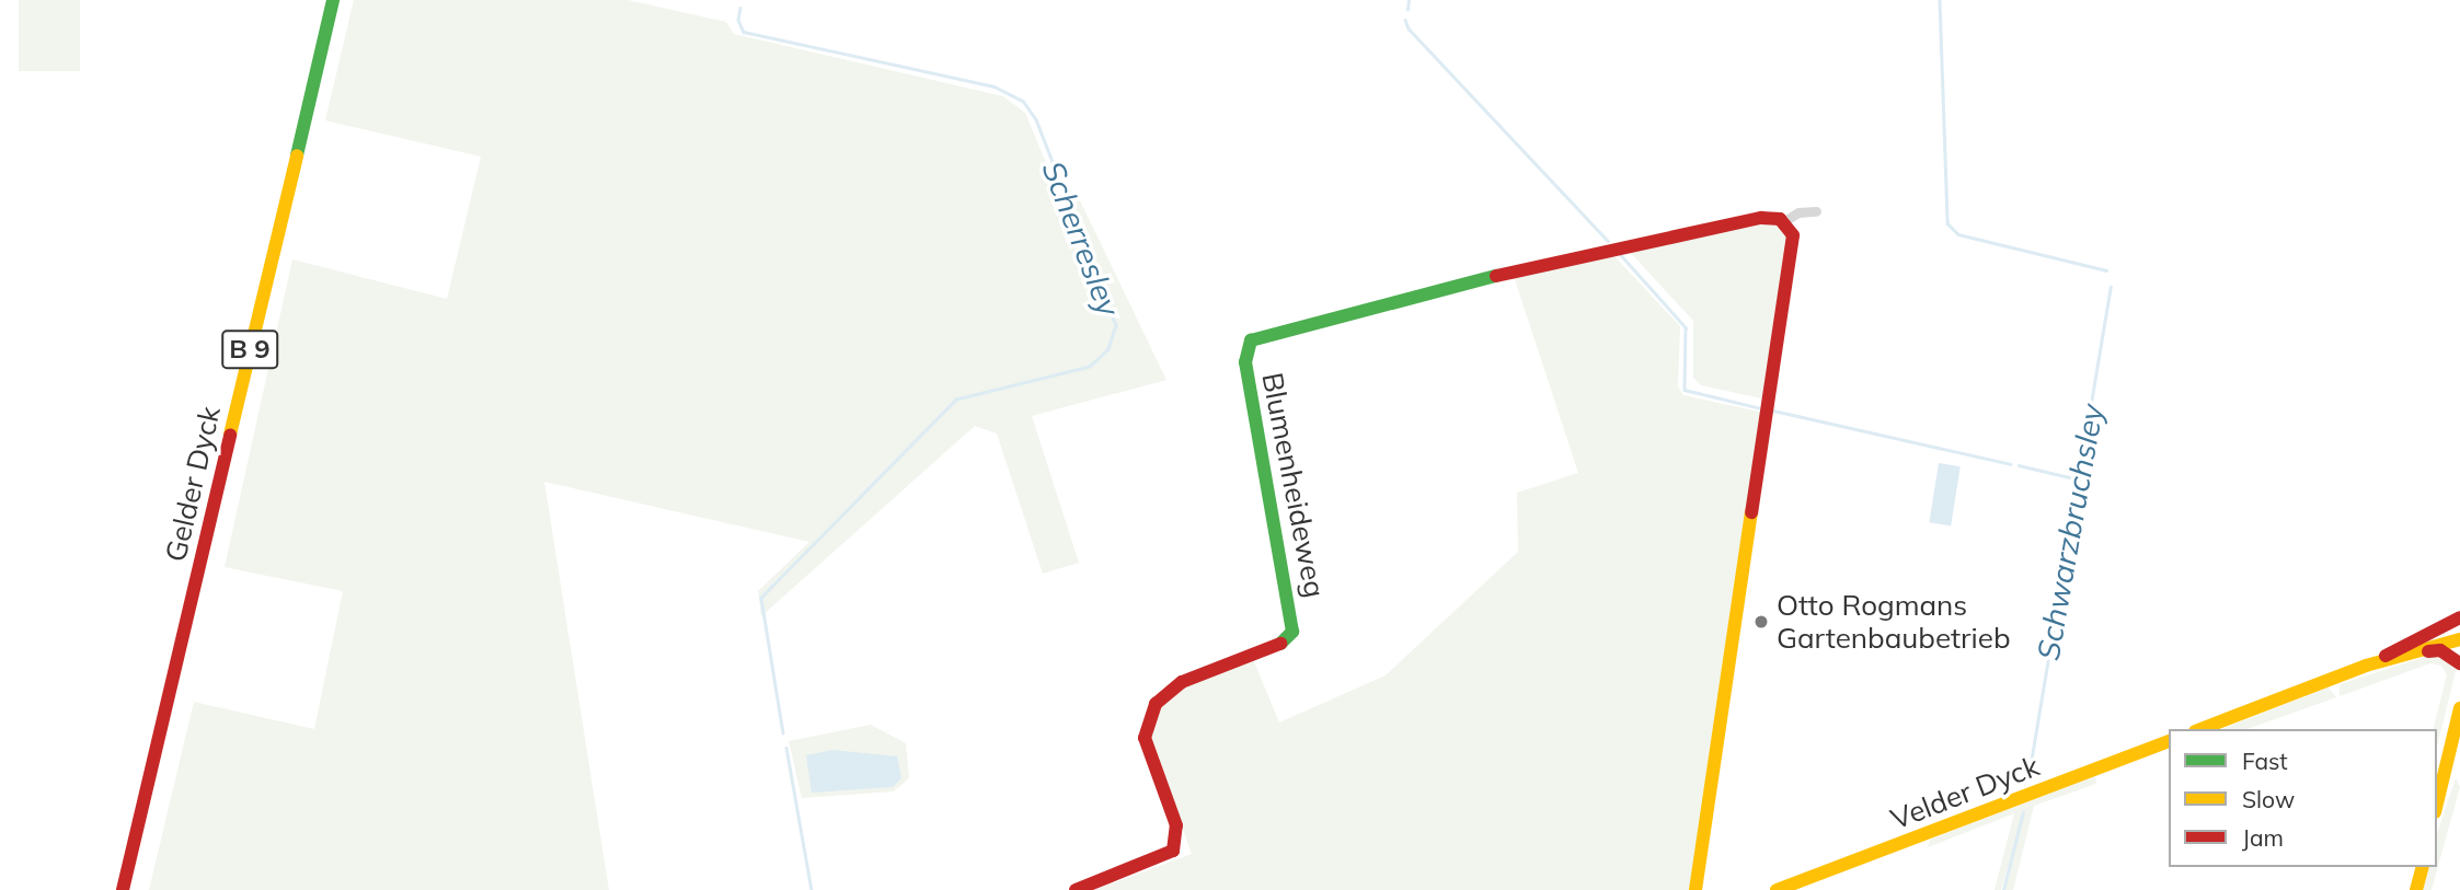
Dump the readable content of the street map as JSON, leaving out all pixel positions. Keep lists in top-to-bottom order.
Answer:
{
  "streets": {
    "street": [
      "B 9",
      "Gelder Dyck",
      "Blumenheideweg",
      "Velder Dyck"
    ]
  },
  "water": ["Scherresley", "Schwarzbruchsley"],
  "places": ["Otto Rogmans Gartenbaubetrieb"],
  "legend": ["Fast", "Slow", "Jam"]
}
